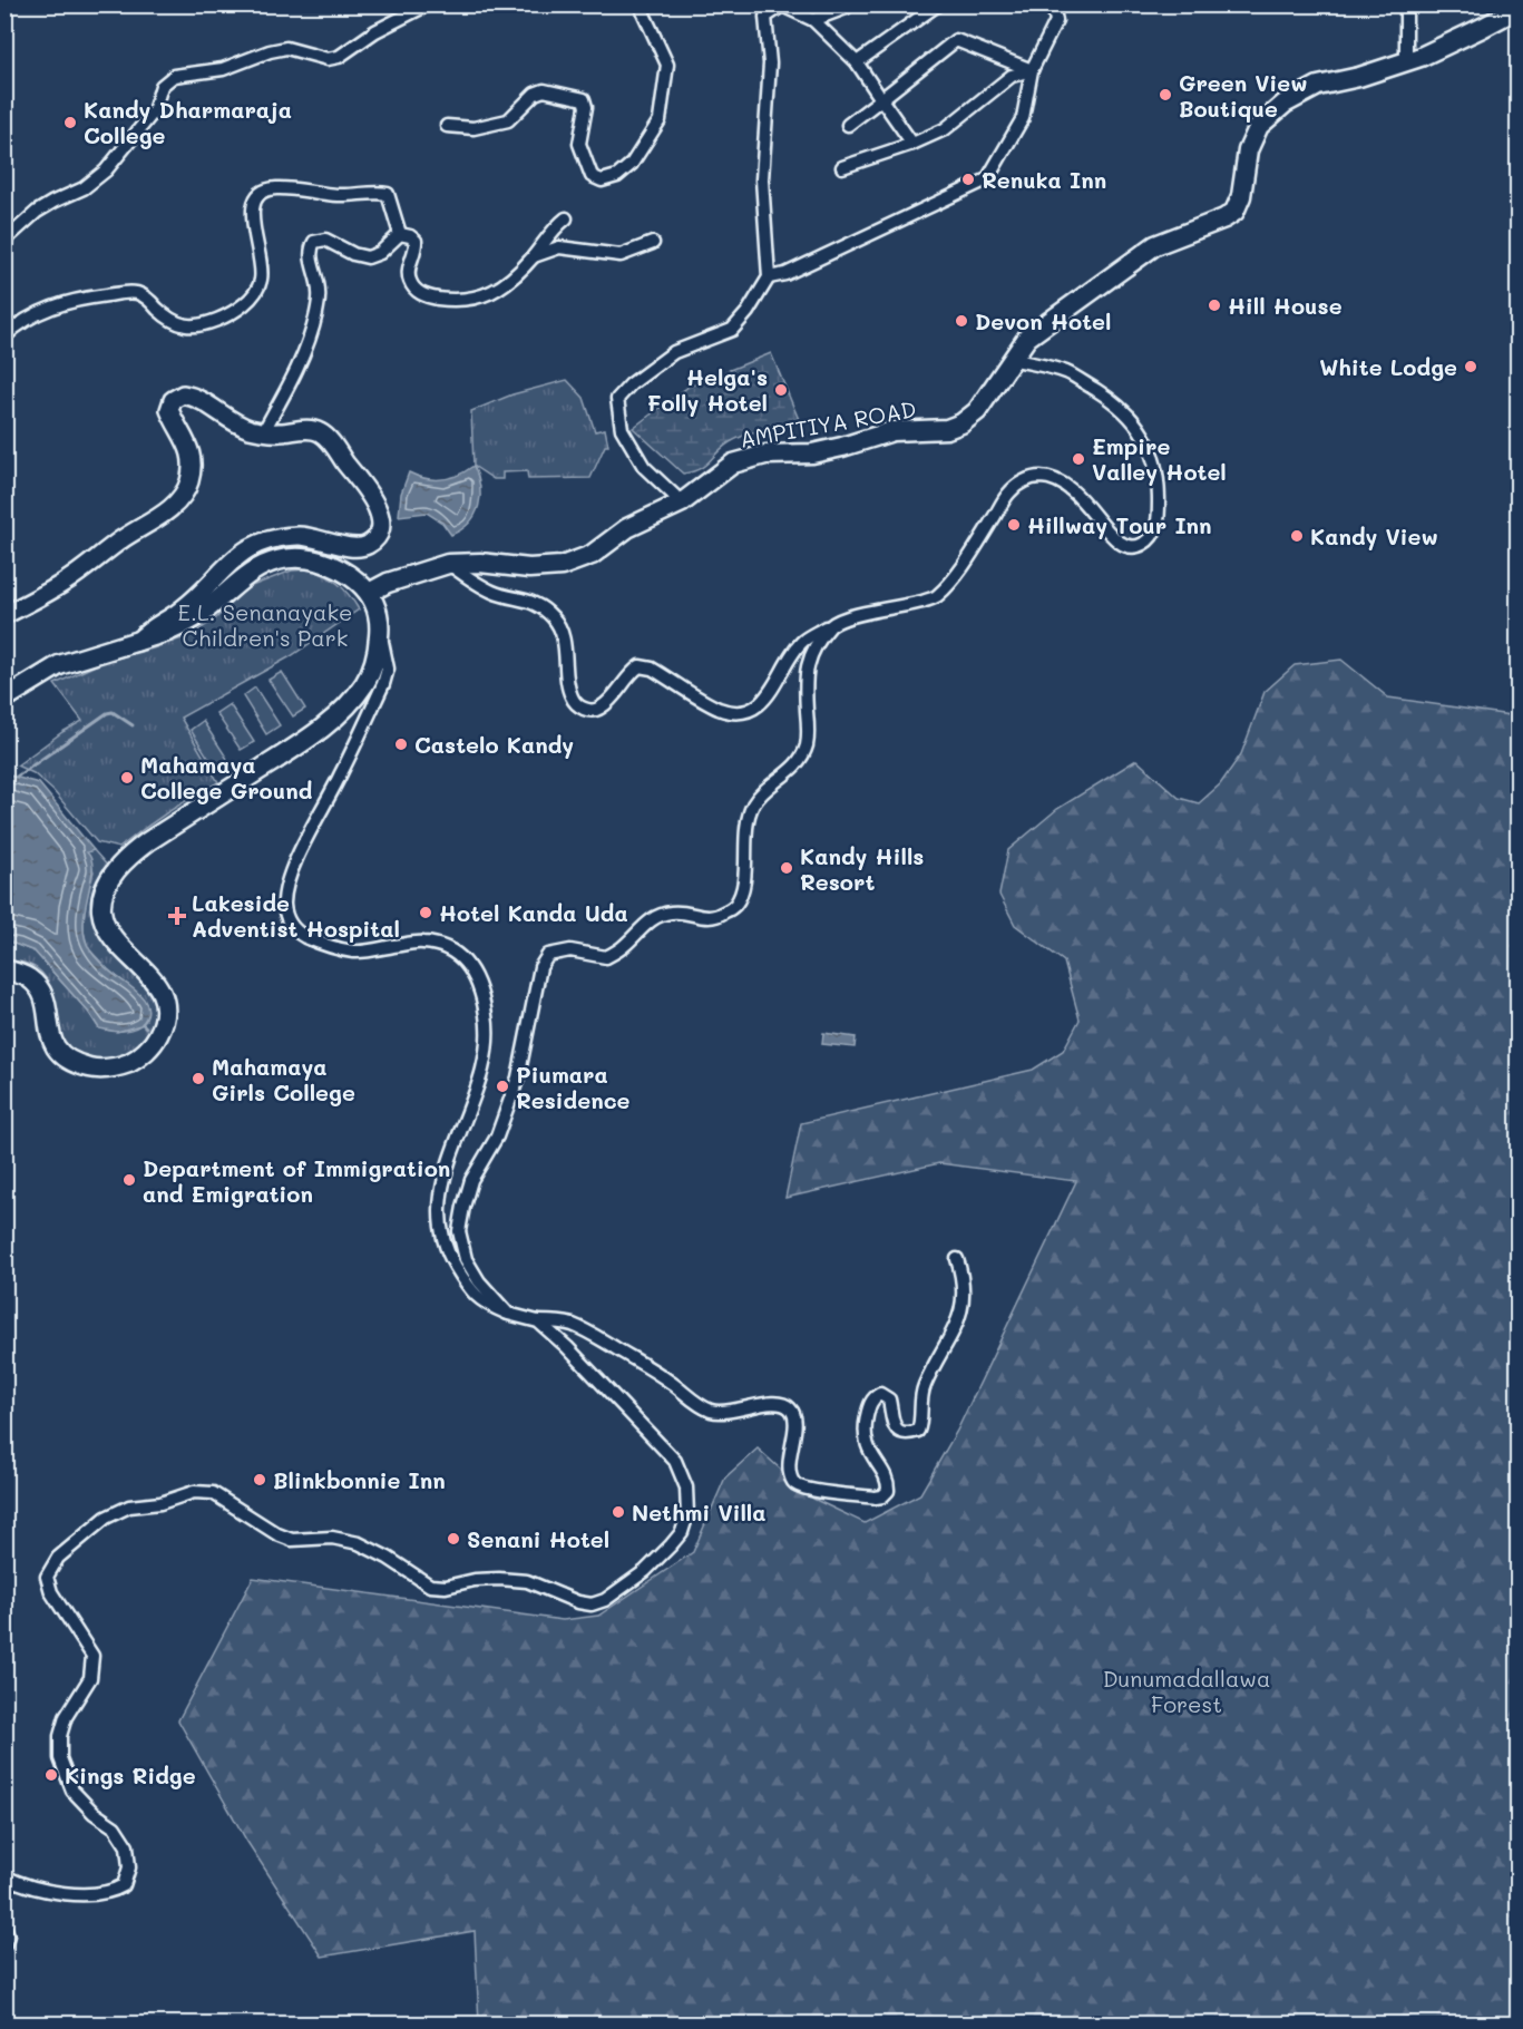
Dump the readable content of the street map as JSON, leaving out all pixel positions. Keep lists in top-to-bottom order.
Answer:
{
  "streets": {
    "main road": ["AMPITIYA ROAD"]
  },
  "parks": ["E.L. Senanayake Children's Park", "Dunumadallawa Forest"],
  "places": {
    "other": [
      "Green View Boutique",
      "Kandy Dharmaraja College",
      "Renuka Inn",
      "Hill House",
      "Devon Hotel",
      "White Lodge",
      "Helga's Folly Hotel",
      "Empire Valley Hotel",
      "Hillway Tour Inn",
      "Kandy View",
      "Castelo Kandy",
      "Mahamaya College Ground",
      "Kandy Hills Resort",
      "Hotel Kanda Uda",
      "Mahamaya Girls College",
      "Piumara Residence",
      "Department of Immigration and Emigration",
      "Blinkbonnie Inn",
      "Nethmi Villa",
      "Senani Hotel",
      "Kings Ridge"
    ],
    "health": ["Lakeside Adventist Hospital"]
  }
}
